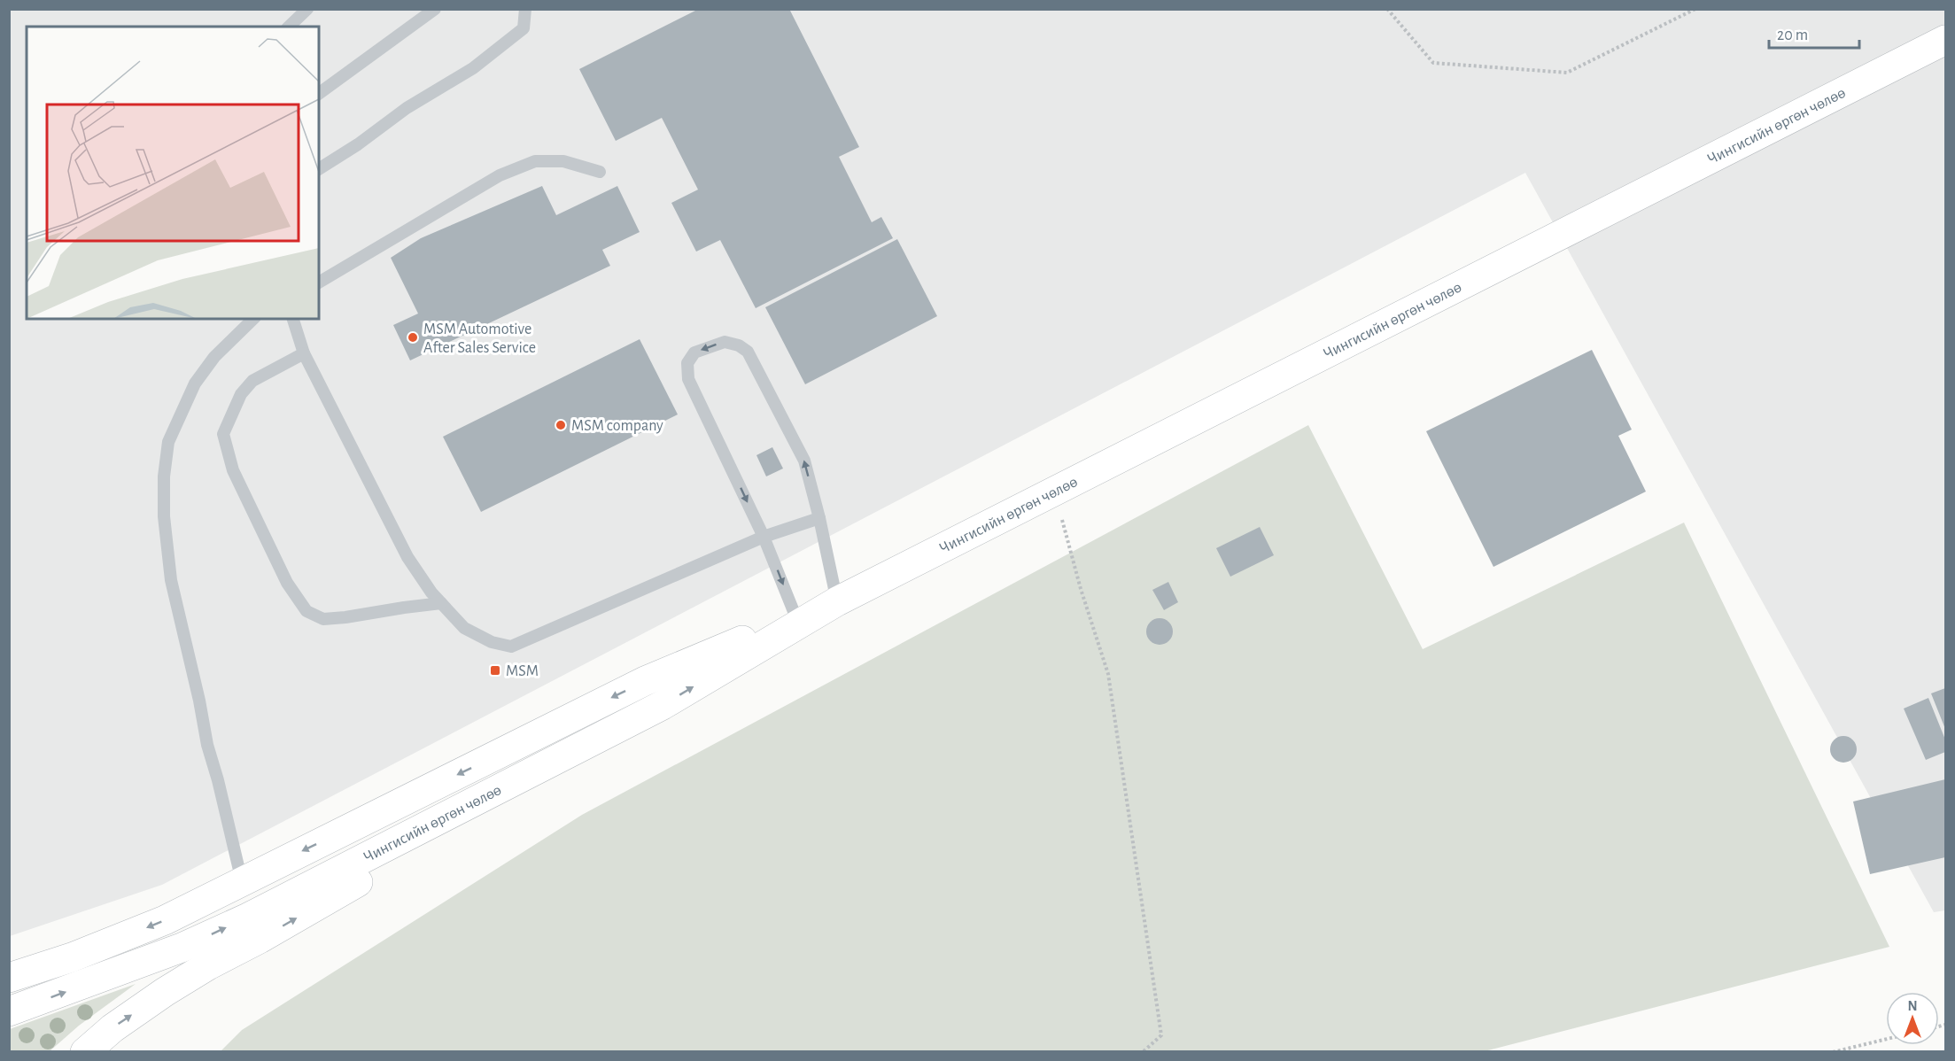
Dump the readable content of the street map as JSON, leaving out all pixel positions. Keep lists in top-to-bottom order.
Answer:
{
  "streets": {
    "highway": ["Чингисийн өргөн чөлөө"]
  },
  "places": {
    "other": ["MSM Automotive After Sales Service", "MSM company"],
    "transit": ["MSM"]
  },
  "scale_bar": "20 m",
  "north": "top"
}
